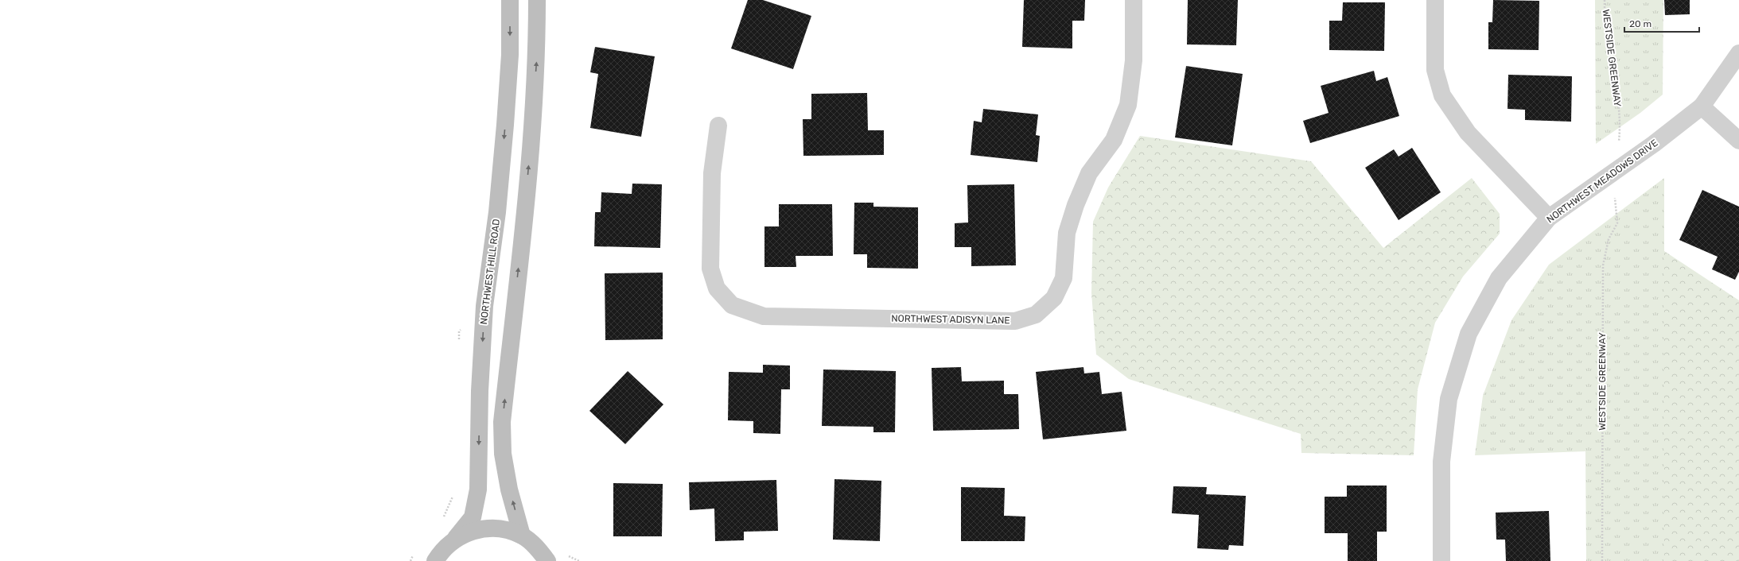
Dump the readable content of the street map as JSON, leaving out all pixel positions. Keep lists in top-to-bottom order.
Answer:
{
  "streets": {
    "main road": ["NORTHWEST HILL ROAD"],
    "street": ["NORTHWEST MEADOWS DRIVE", "NORTHWEST ADISYN LANE"],
    "path": ["WESTSIDE GREENWAY"]
  },
  "scale_bar": "20 m"
}
